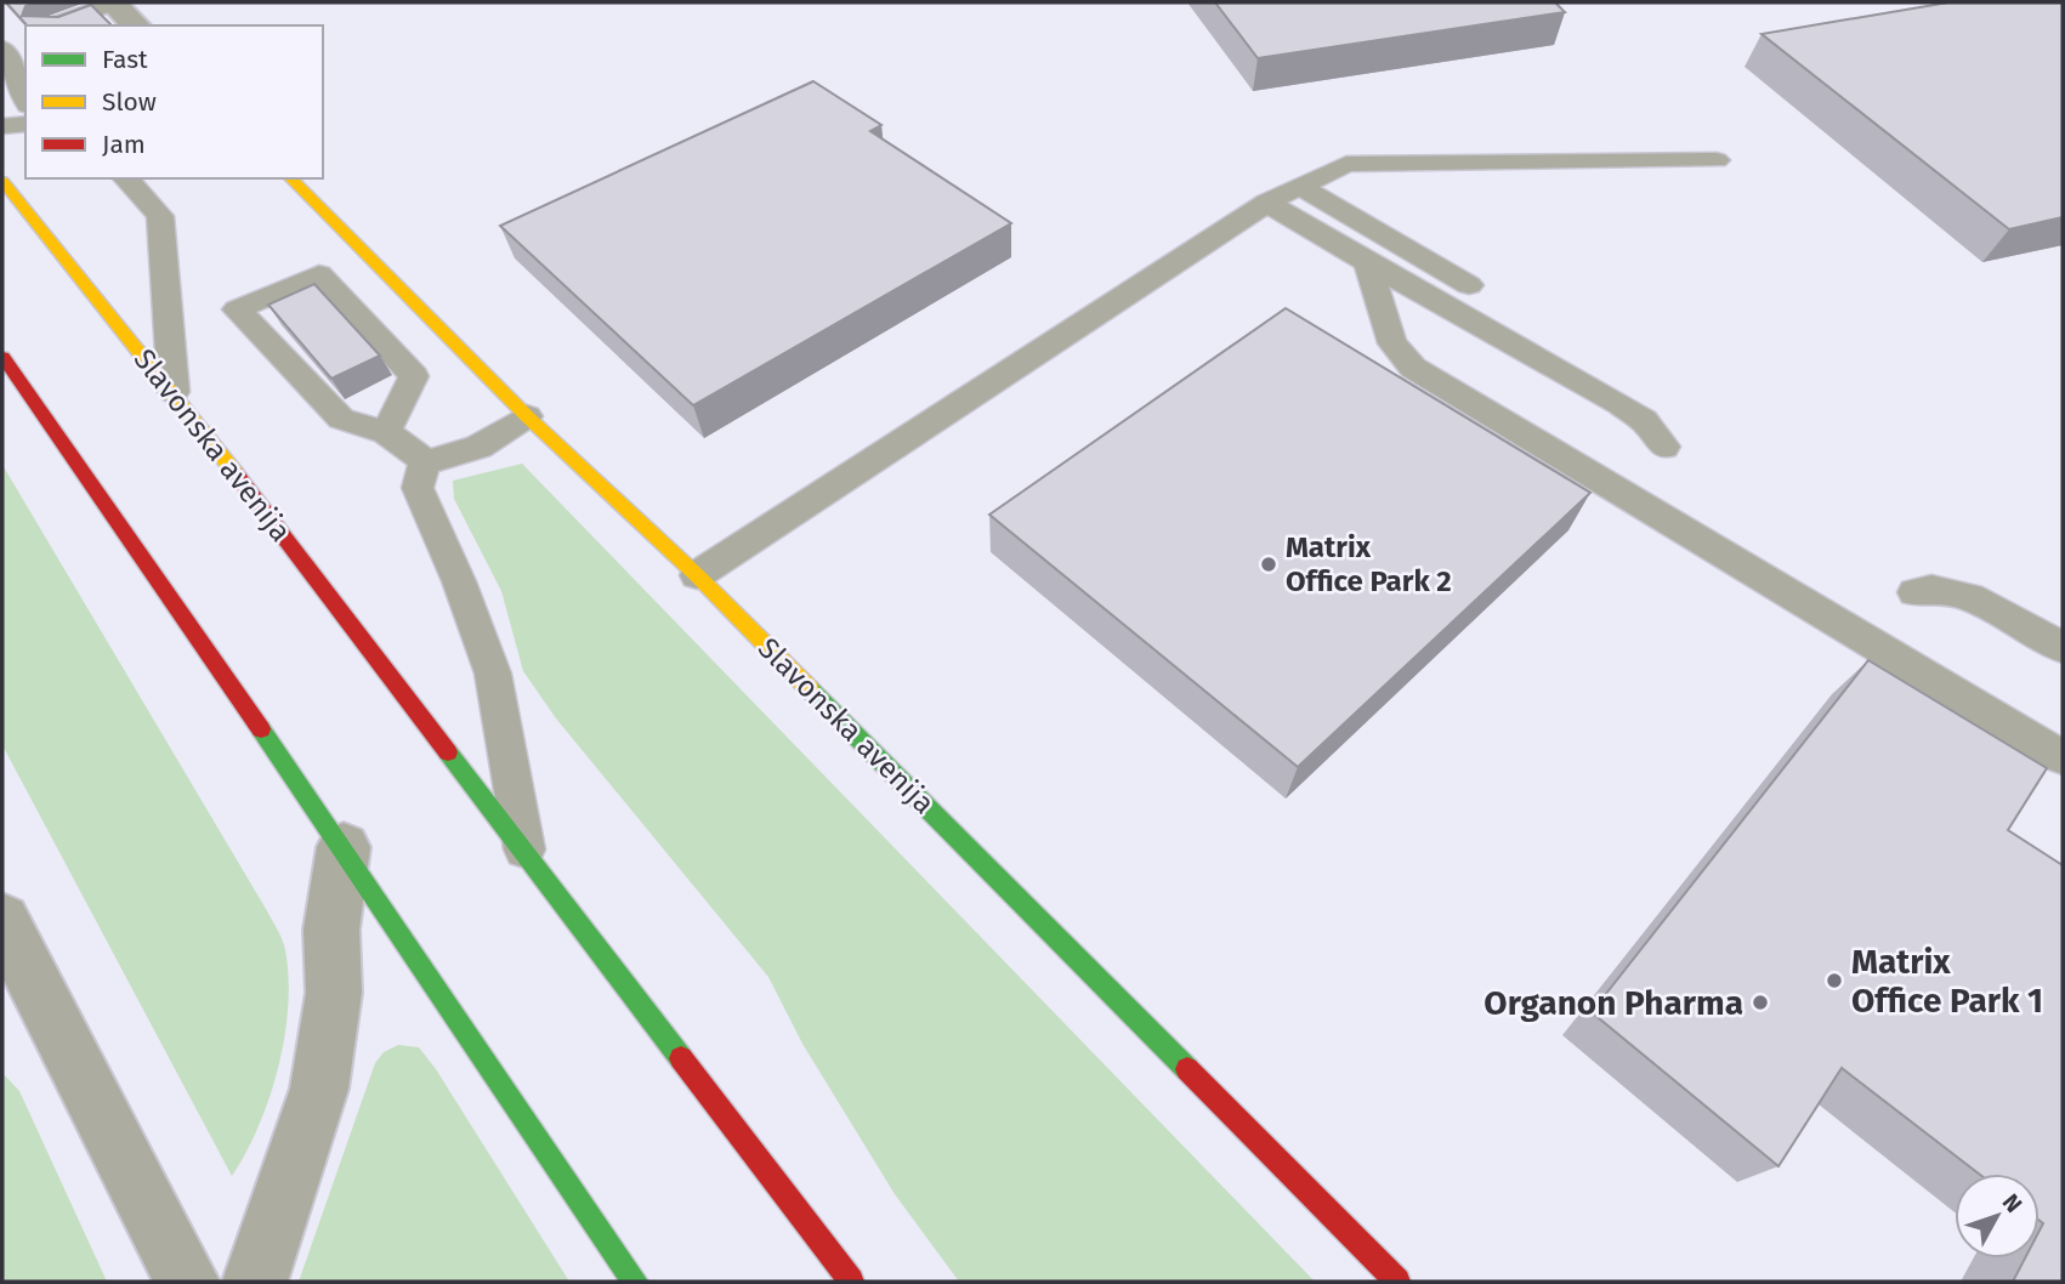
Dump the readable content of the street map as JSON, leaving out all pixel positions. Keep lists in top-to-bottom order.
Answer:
{
  "streets": {
    "main road": ["Slavonska avenija"]
  },
  "places": ["Matrix Office Park 2", "Matrix Office Park 1", "Organon Pharma"],
  "legend": ["Fast", "Slow", "Jam"],
  "north": "top right"
}
